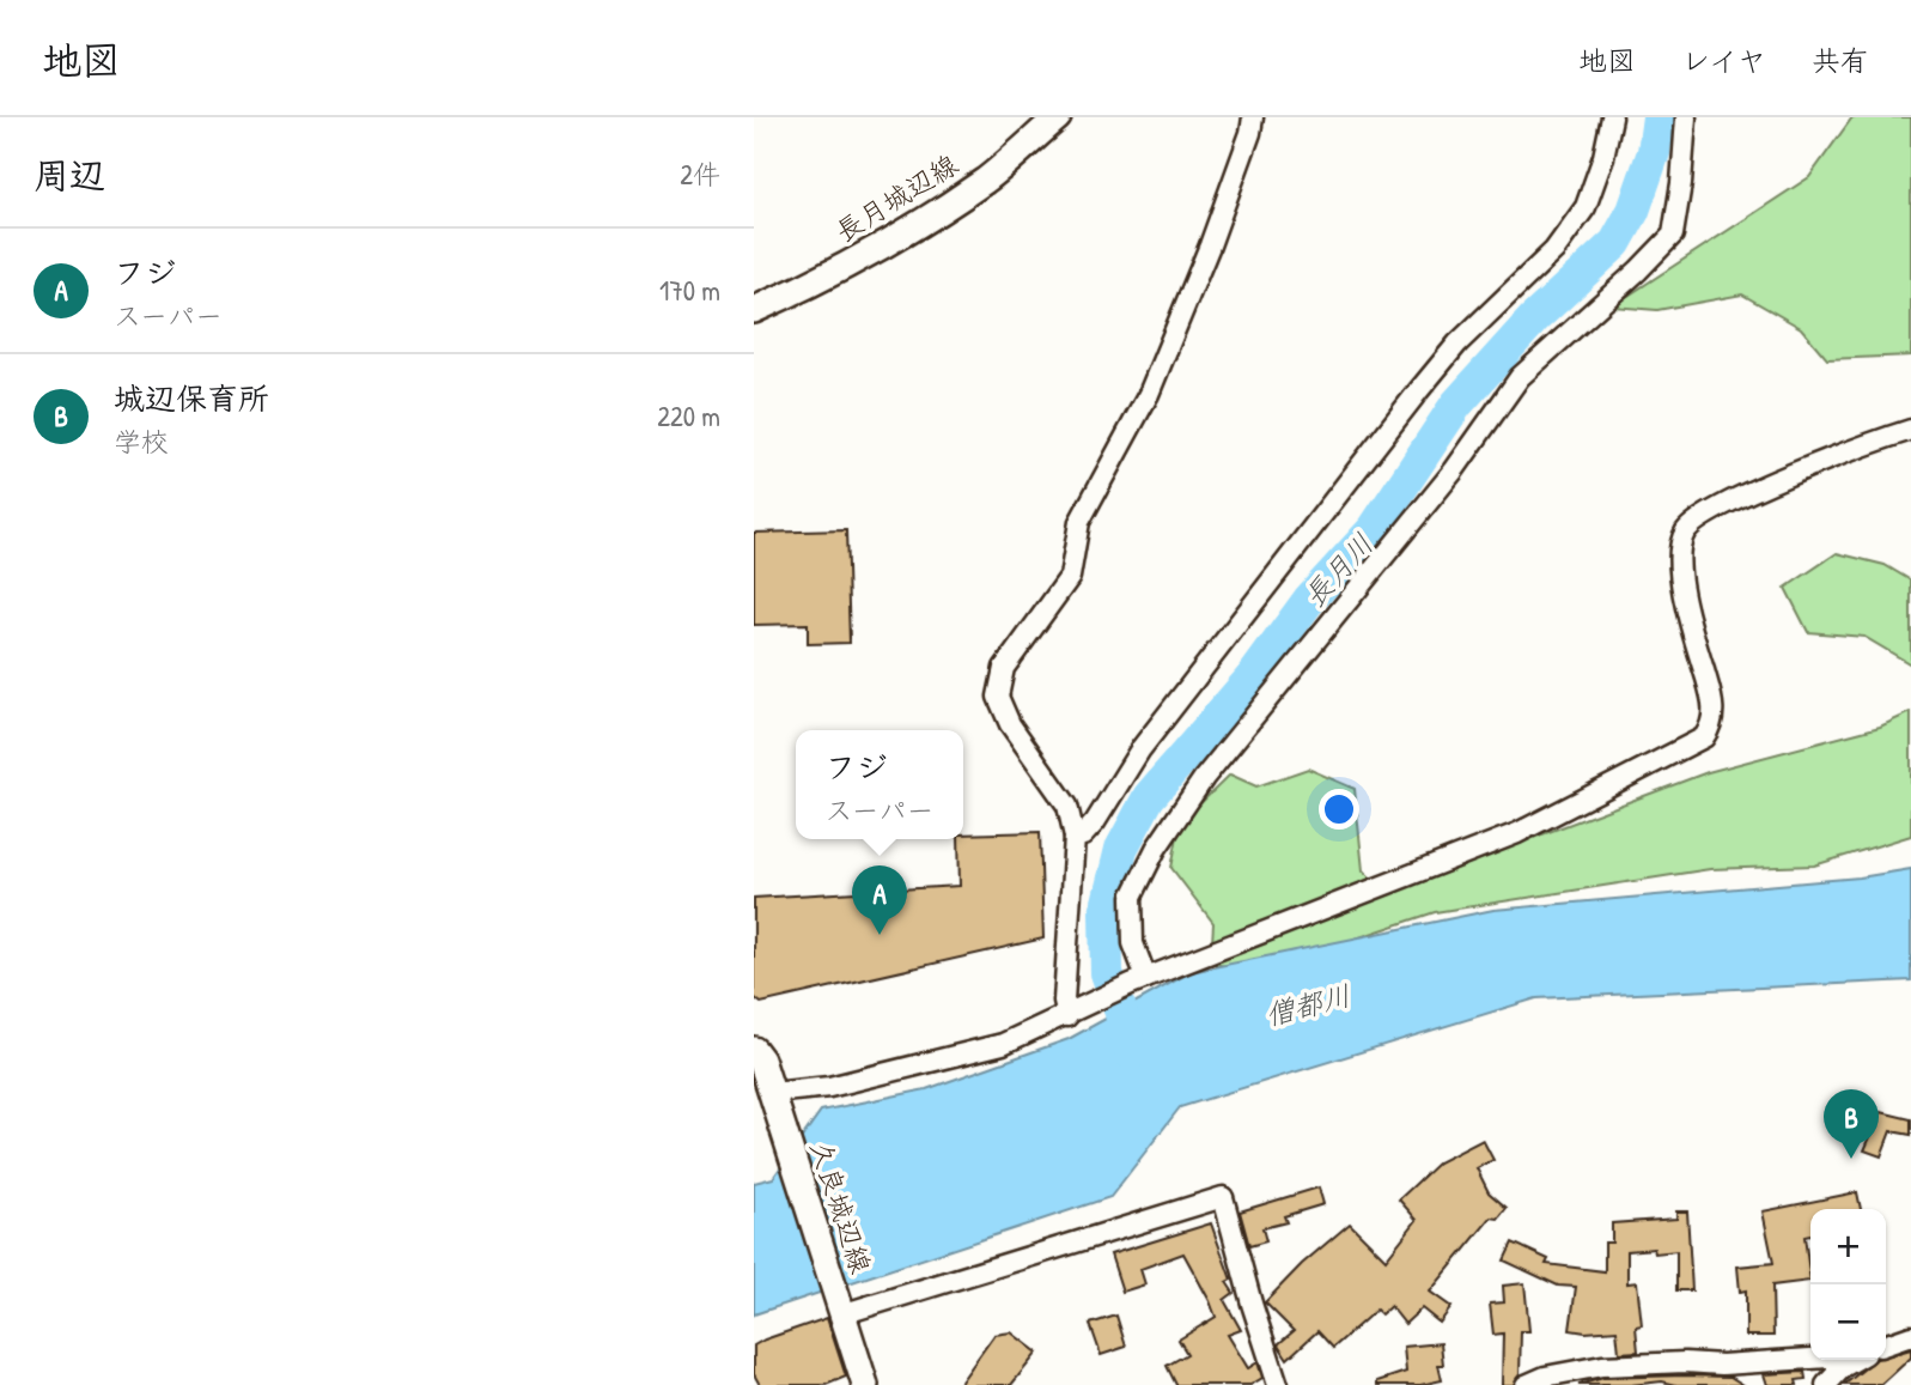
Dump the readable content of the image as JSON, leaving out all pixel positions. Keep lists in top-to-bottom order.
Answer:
{
  "streets": {
    "main road": ["長月城辺線", "久良城辺線"]
  },
  "water": ["長月川", "僧都川"],
  "page": {
    "header": "地図",
    "nav": ["地図", "レイヤ", "共有"],
    "heading": ["周辺", "2件"],
    "list": [
      {
        "mark": "A",
        "name": "フジ",
        "note": "スーパー",
        "value": "170 m"
      },
      {
        "mark": "B",
        "name": "城辺保育所",
        "note": "学校",
        "value": "220 m"
      }
    ],
    "popup": ["フジ", "スーパー"],
    "pins": ["A", "B"],
    "map_buttons": ["+", "−"]
  }
}
